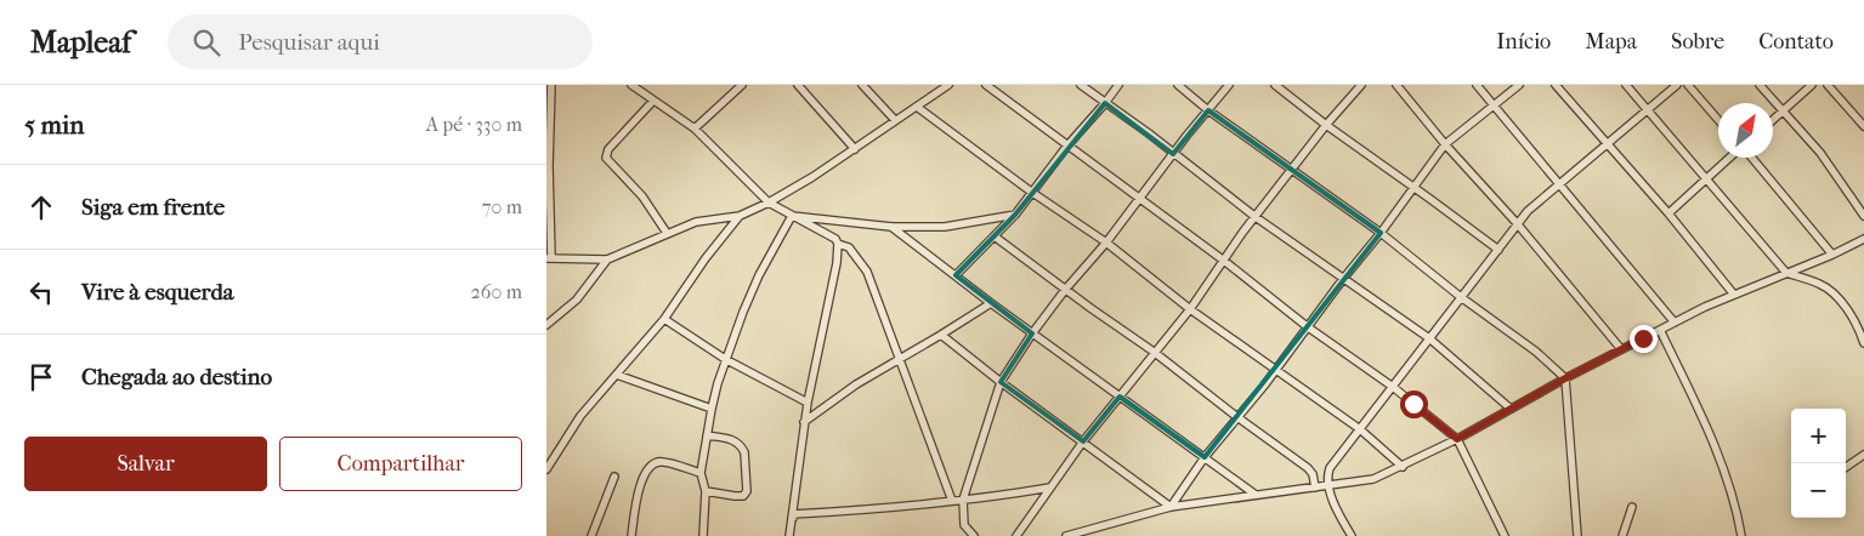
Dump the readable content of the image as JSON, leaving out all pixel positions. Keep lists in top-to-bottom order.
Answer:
{
  "north": "top right",
  "page": {
    "header": "Mapleaf",
    "search": "Pesquisar aqui",
    "nav": [
      "Início",
      "Mapa",
      "Sobre",
      "Contato"
    ],
    "heading": ["5 min", "A pé · 330 m"],
    "list": [
      ["Siga em frente", "70 m"],
      ["Vire à esquerda", "260 m"],
      "Chegada ao destino"
    ],
    "map_buttons": ["+", "−"],
    "buttons": ["Salvar", "Compartilhar"]
  }
}
